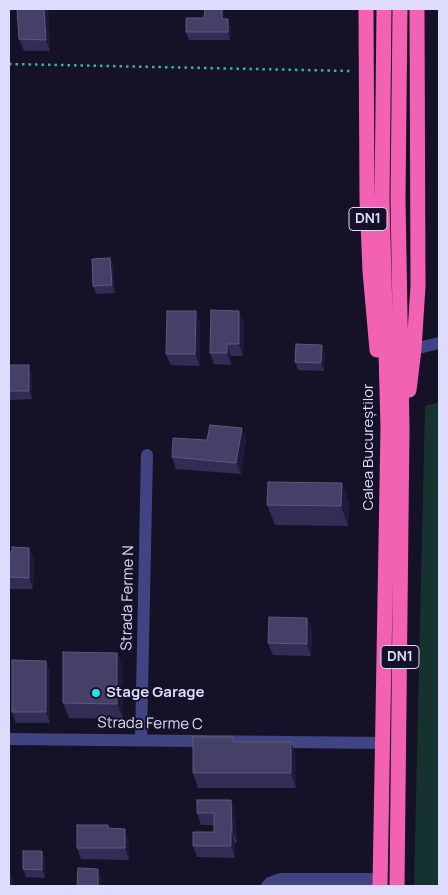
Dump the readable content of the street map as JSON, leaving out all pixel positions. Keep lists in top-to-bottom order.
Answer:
{
  "streets": {
    "highway": ["DN1", "Calea Bucureștilor"],
    "street": ["Strada Ferme N", "Strada Ferme C"]
  },
  "crossings": [
    ["DN1", "Calea Bucureștilor"],
    ["Calea Bucureștilor", "Strada Ferme C"],
    ["Strada Ferme N", "Strada Ferme C"]
  ],
  "places": ["Stage Garage"]
}
